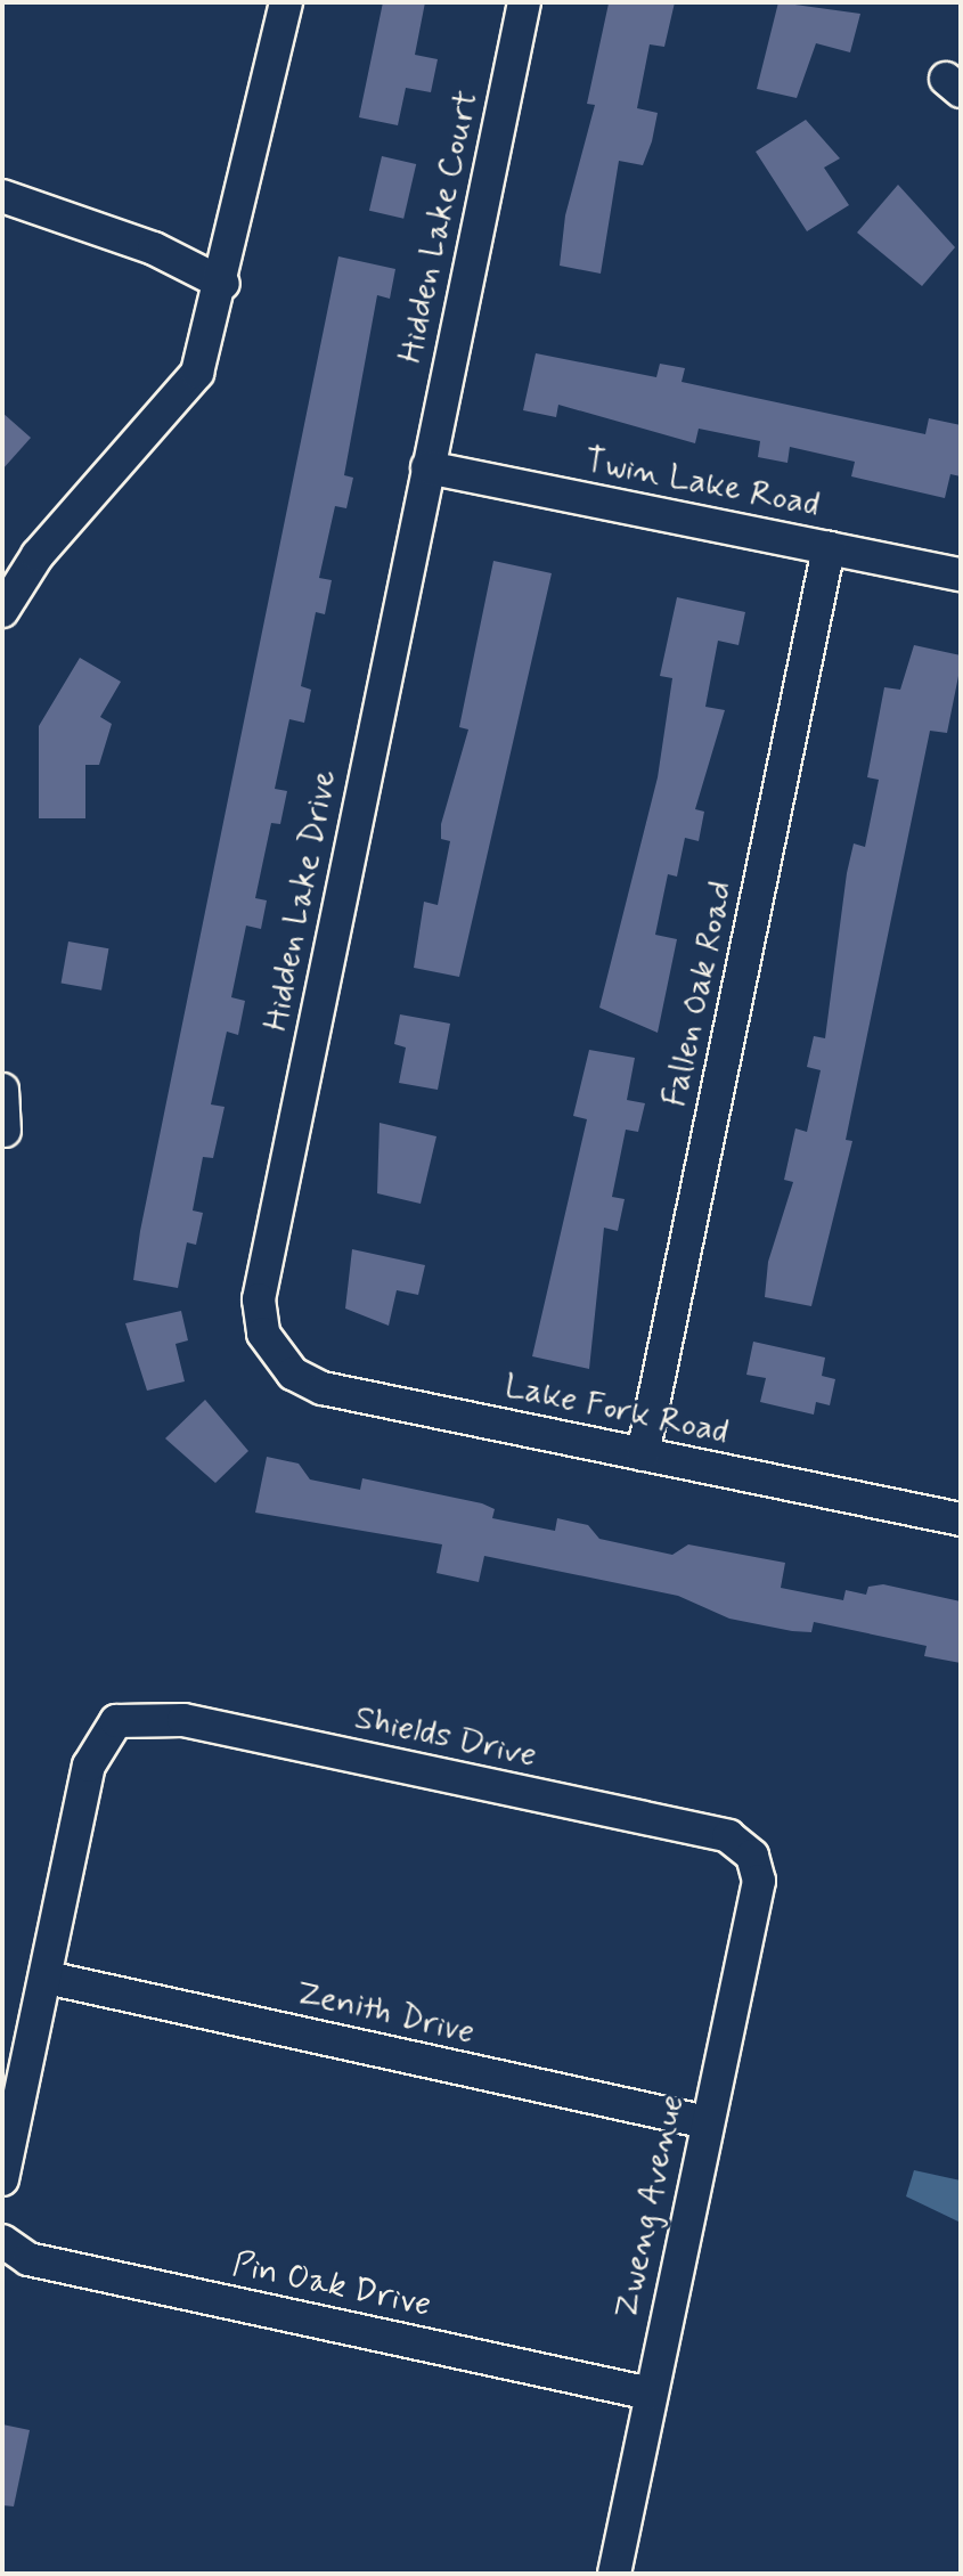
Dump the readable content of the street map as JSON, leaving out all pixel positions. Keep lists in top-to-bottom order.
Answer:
{
  "streets": {
    "street": [
      "Hidden Lake Court",
      "Twin Lake Road",
      "Hidden Lake Drive",
      "Fallen Oak Road",
      "Lake Fork Road",
      "Shields Drive",
      "Zenith Drive",
      "Zweng Avenue",
      "Pin Oak Drive"
    ]
  },
  "crossings": [
    ["Hidden Lake Court", "Twin Lake Road"],
    ["Hidden Lake Court", "Hidden Lake Drive"],
    ["Twin Lake Road", "Hidden Lake Drive"],
    ["Twin Lake Road", "Fallen Oak Road"],
    ["Hidden Lake Drive", "Lake Fork Road"],
    ["Fallen Oak Road", "Lake Fork Road"],
    ["Shields Drive", "Zenith Drive"],
    ["Shields Drive", "Zweng Avenue"],
    ["Zenith Drive", "Zweng Avenue"],
    ["Zweng Avenue", "Pin Oak Drive"]
  ]
}
